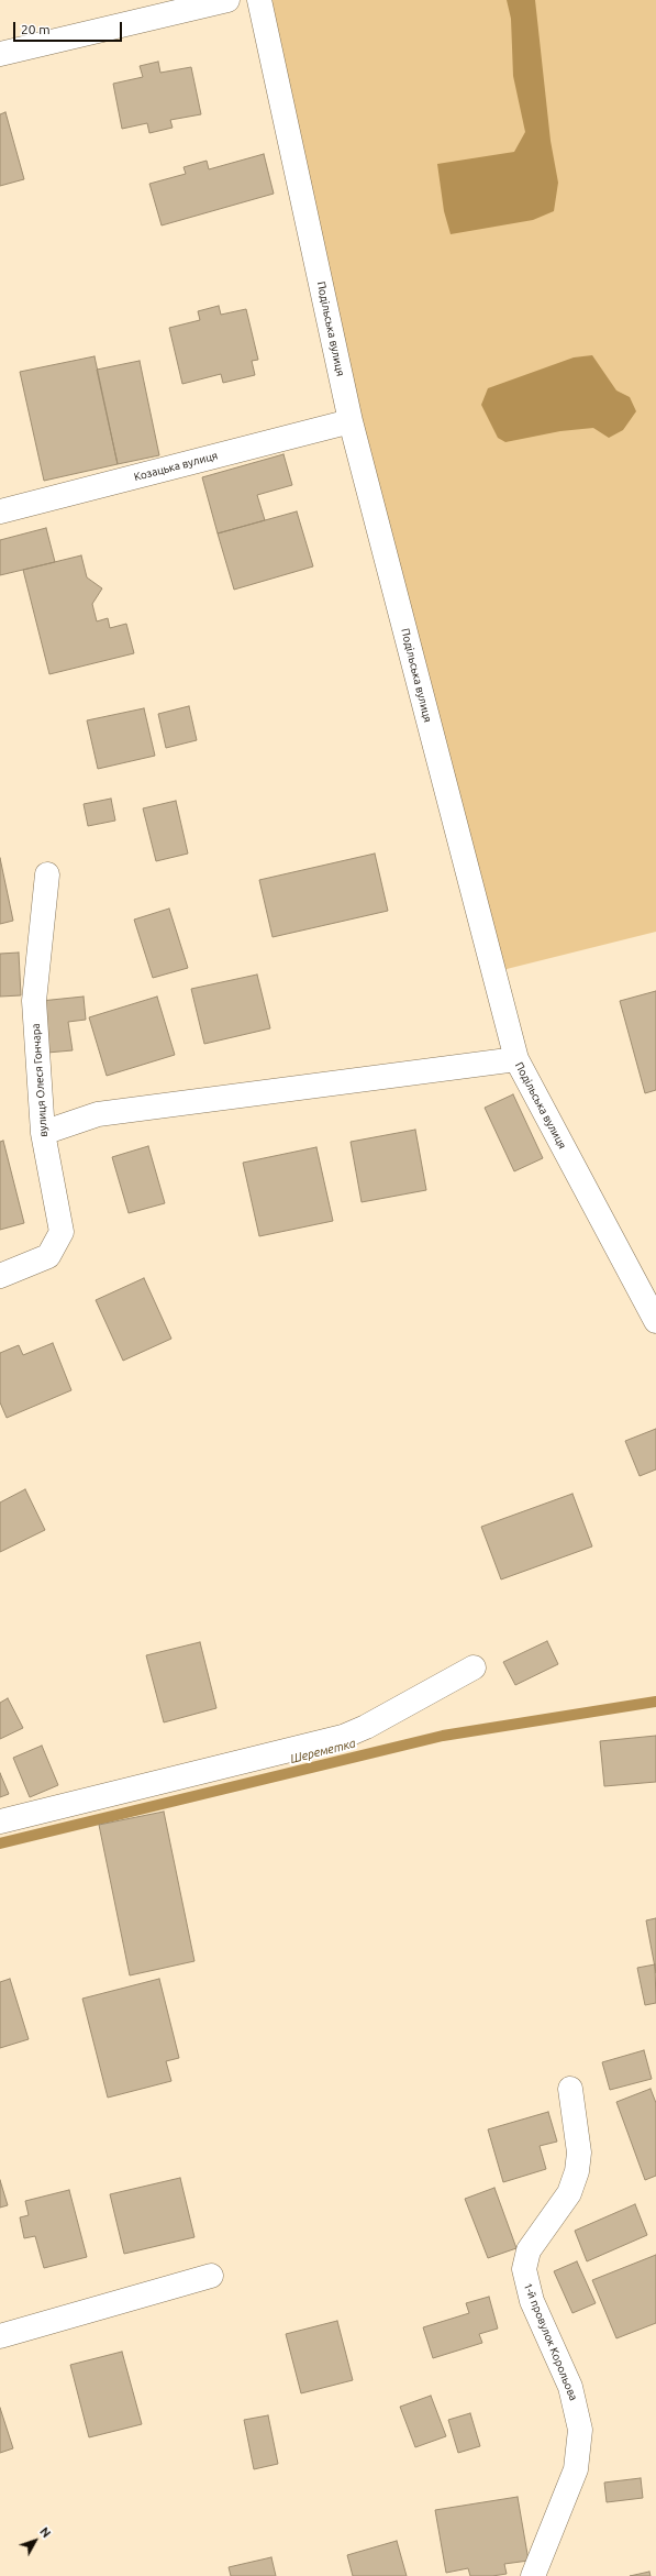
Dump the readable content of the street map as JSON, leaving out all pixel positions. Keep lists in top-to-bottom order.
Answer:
{
  "streets": {
    "street": [
      "Подільська вулиця",
      "Козацька вулиця",
      "вулиця Олеся Гончара",
      "1-й провулок Корольова"
    ]
  },
  "crossings": [
    ["Подільська вулиця", "Козацька вулиця"]
  ],
  "water": ["Шереметка"],
  "scale_bar": "20 m",
  "north": "top right"
}
